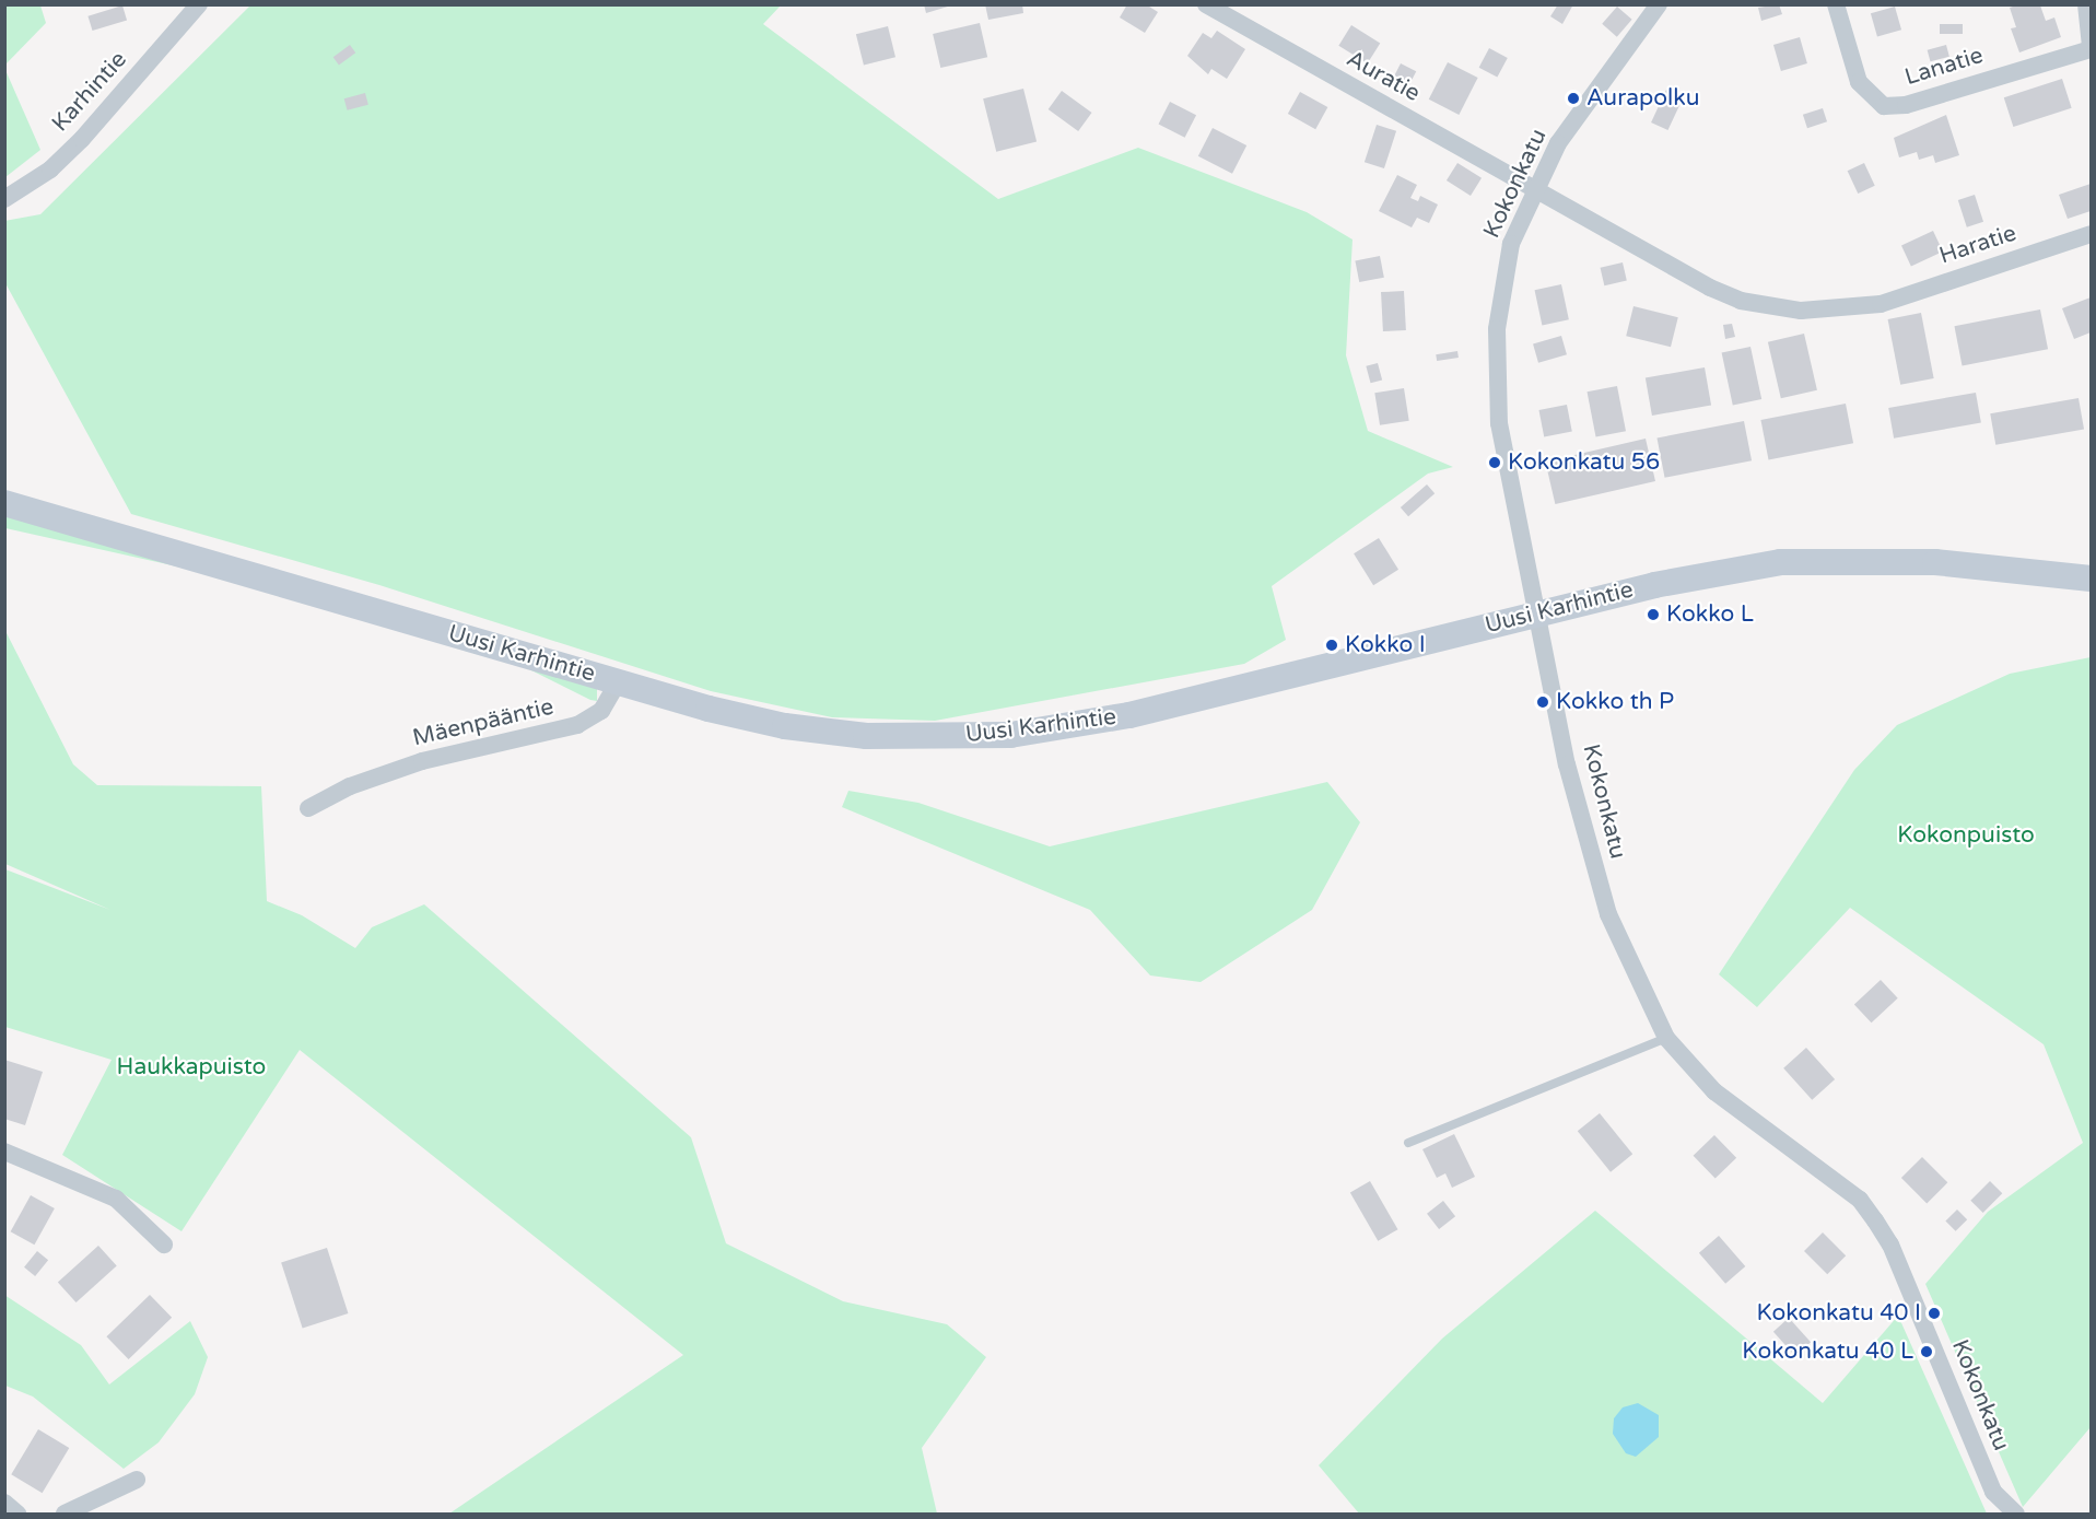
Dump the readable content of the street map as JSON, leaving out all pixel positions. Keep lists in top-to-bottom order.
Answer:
{
  "streets": {
    "street": [
      "Lanatie",
      "Auratie",
      "Karhintie",
      "Kokonkatu",
      "Haratie",
      "Uusi Karhintie",
      "Mäenpääntie"
    ]
  },
  "crossings": [
    ["Auratie", "Kokonkatu"],
    ["Auratie", "Haratie"],
    ["Kokonkatu", "Haratie"],
    ["Kokonkatu", "Uusi Karhintie"],
    ["Uusi Karhintie", "Mäenpääntie"]
  ],
  "parks": ["Kokonpuisto", "Haukkapuisto"],
  "places": [
    "Aurapolku",
    "Kokonkatu 56",
    "Kokko L",
    "Kokko I",
    "Kokko th P",
    "Kokonkatu 40 I",
    "Kokonkatu 40 L"
  ]
}
